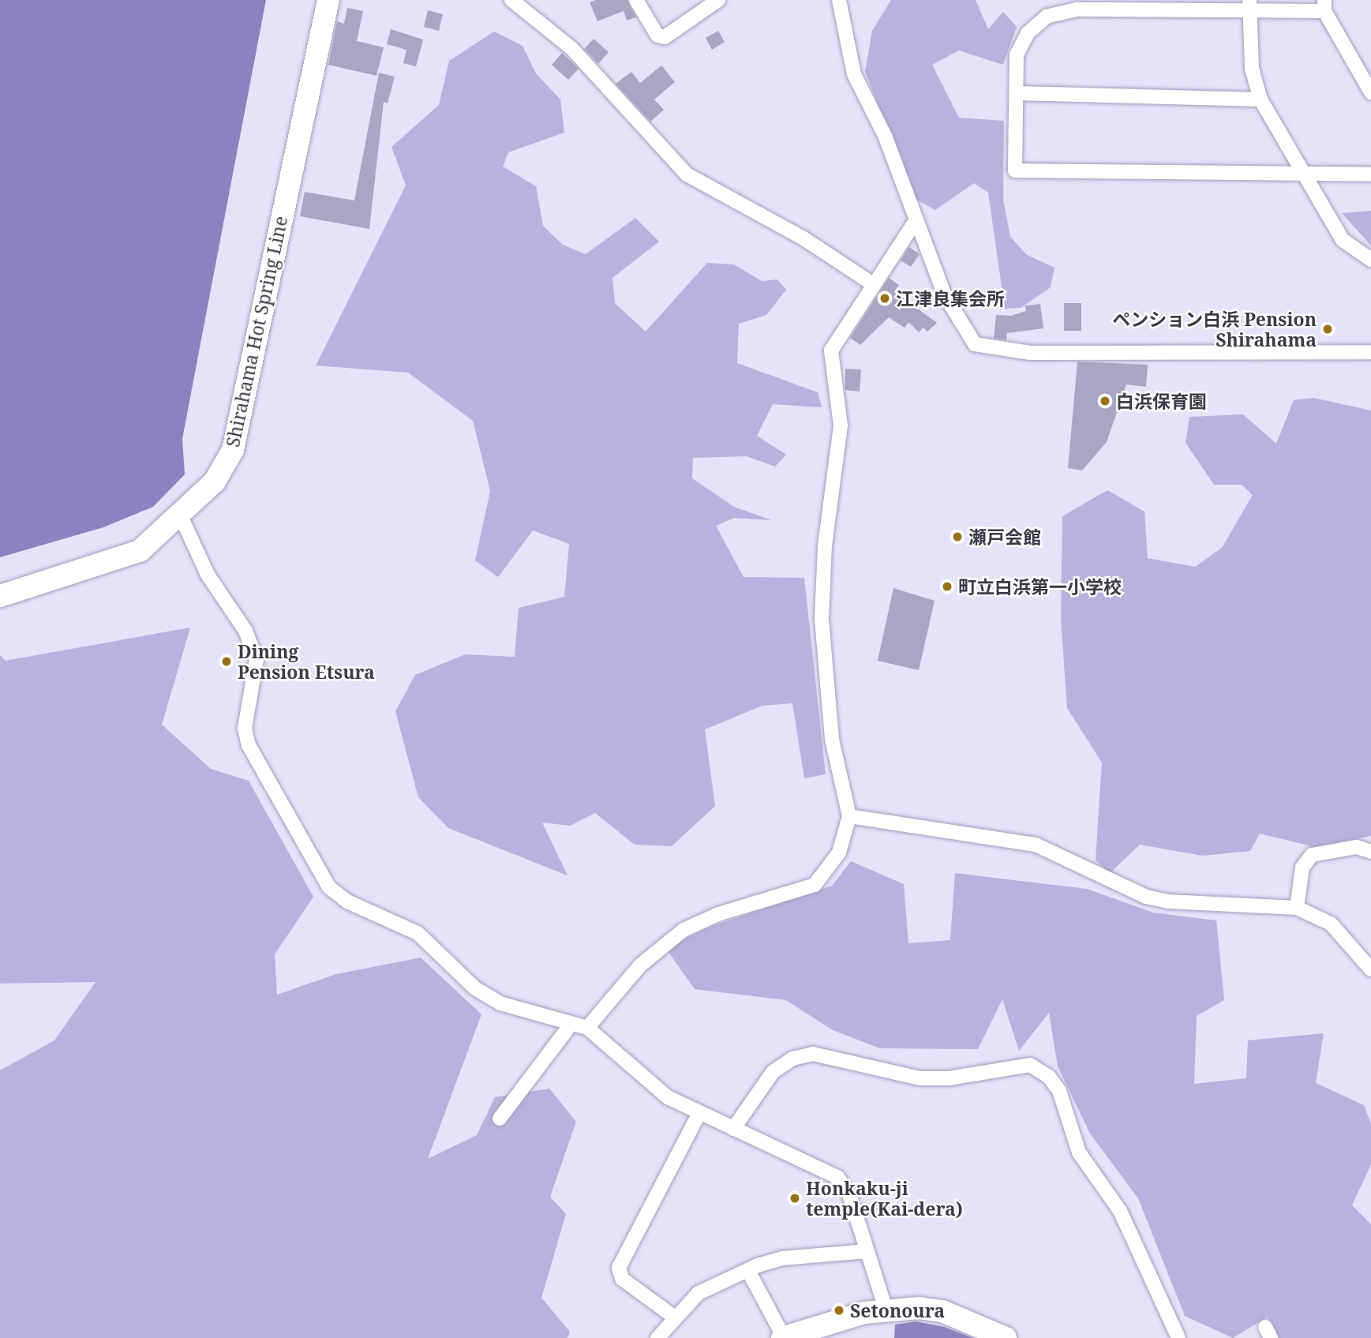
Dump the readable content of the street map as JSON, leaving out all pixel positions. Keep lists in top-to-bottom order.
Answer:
{
  "streets": {
    "main road": ["Shirahama Hot Spring Line"]
  },
  "places": [
    "江津良集会所",
    "ペンション白浜 Pension Shirahama",
    "白浜保育園",
    "瀬戸会館",
    "町立白浜第一小学校",
    "Dining Pension Etsura",
    "Honkaku-ji temple(Kai-dera)",
    "Setonoura"
  ]
}
